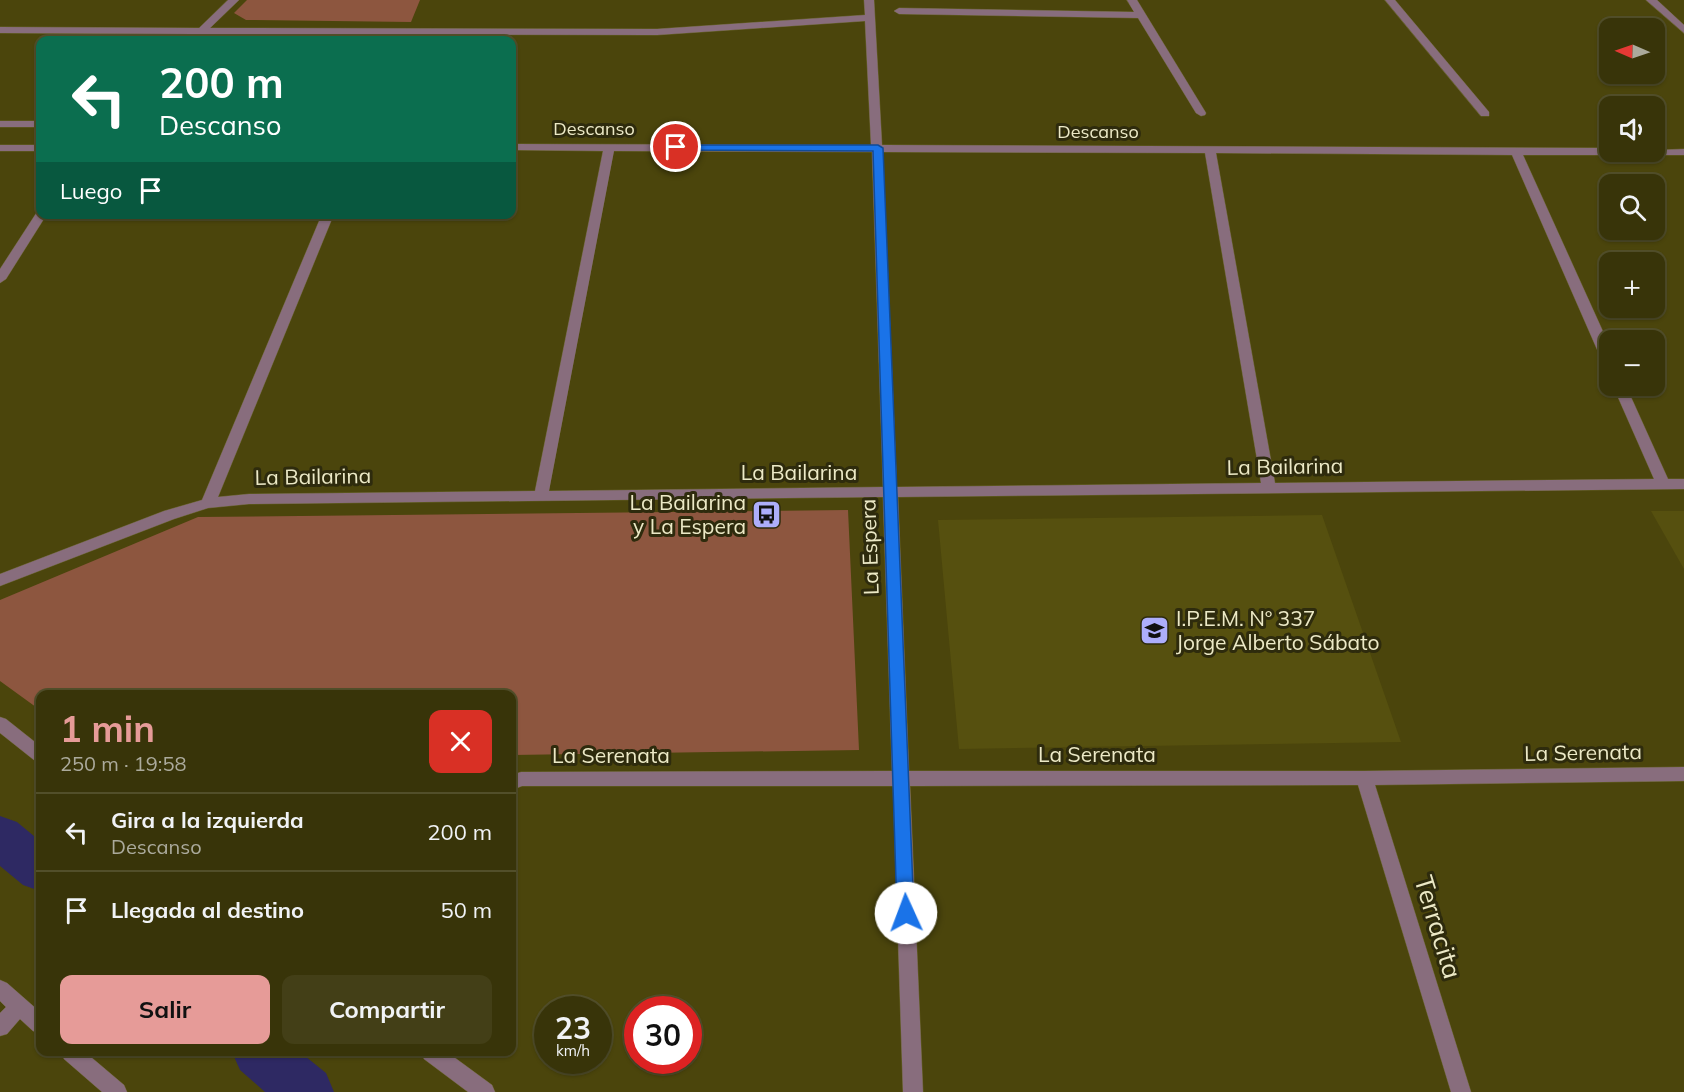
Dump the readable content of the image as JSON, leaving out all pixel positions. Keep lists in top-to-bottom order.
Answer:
{
  "streets": {
    "street": [
      "Descanso",
      "La Bailarina",
      "La Espera",
      "La Serenata",
      "Terracita"
    ]
  },
  "crossings": [
    ["Descanso", "La Espera"],
    ["La Bailarina", "La Espera"],
    ["La Espera", "La Serenata"],
    ["La Serenata", "Terracita"]
  ],
  "places": {
    "bus stop": ["La Bailarina y La Espera"],
    "school or university": ["I.P.E.M. Nº 337 Jorge Alberto Sábato"]
  },
  "north": "left",
  "page": {
    "map_buttons": ["+", "−"],
    "turn": ["200 m", "Descanso"],
    "then": "Luego",
    "heading": ["1 min", "250 m · 19:58"],
    "list": [
      {
        "name": "Gira a la izquierda",
        "note": "Descanso",
        "value": "200 m"
      },
      {
        "name": "Llegada al destino",
        "value": "50 m"
      }
    ],
    "buttons": ["Salir", "Compartir"],
    "speed": "23 km/h",
    "limit": "30"
  }
}
